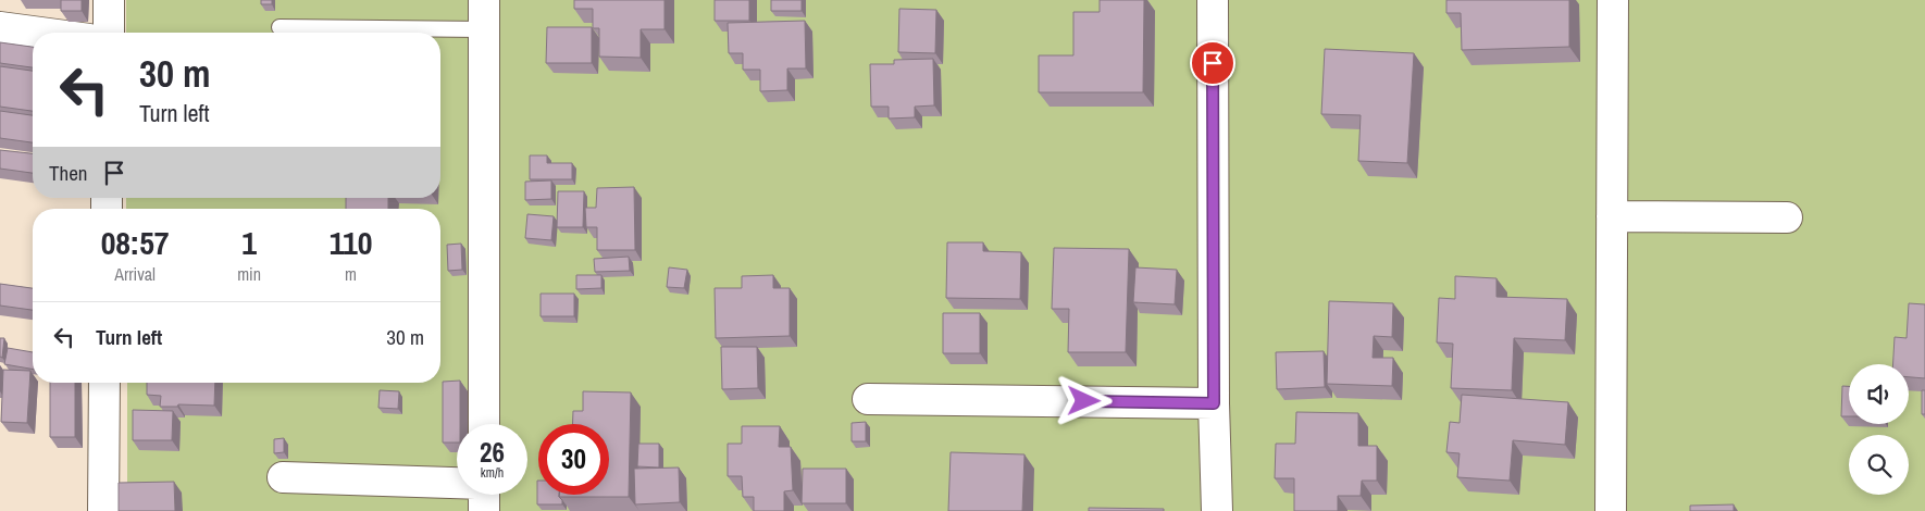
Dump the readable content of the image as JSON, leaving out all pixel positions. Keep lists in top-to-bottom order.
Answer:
{
  "page": {
    "turn": ["30 m", "Turn left"],
    "then": "Then",
    "eta": [
      "08:57",
      "Arrival",
      "1",
      "min",
      "110",
      "m"
    ],
    "list": [
      {
        "name": "Turn left",
        "value": "30 m"
      }
    ],
    "speed": "26 km/h",
    "limit": "30"
  }
}
